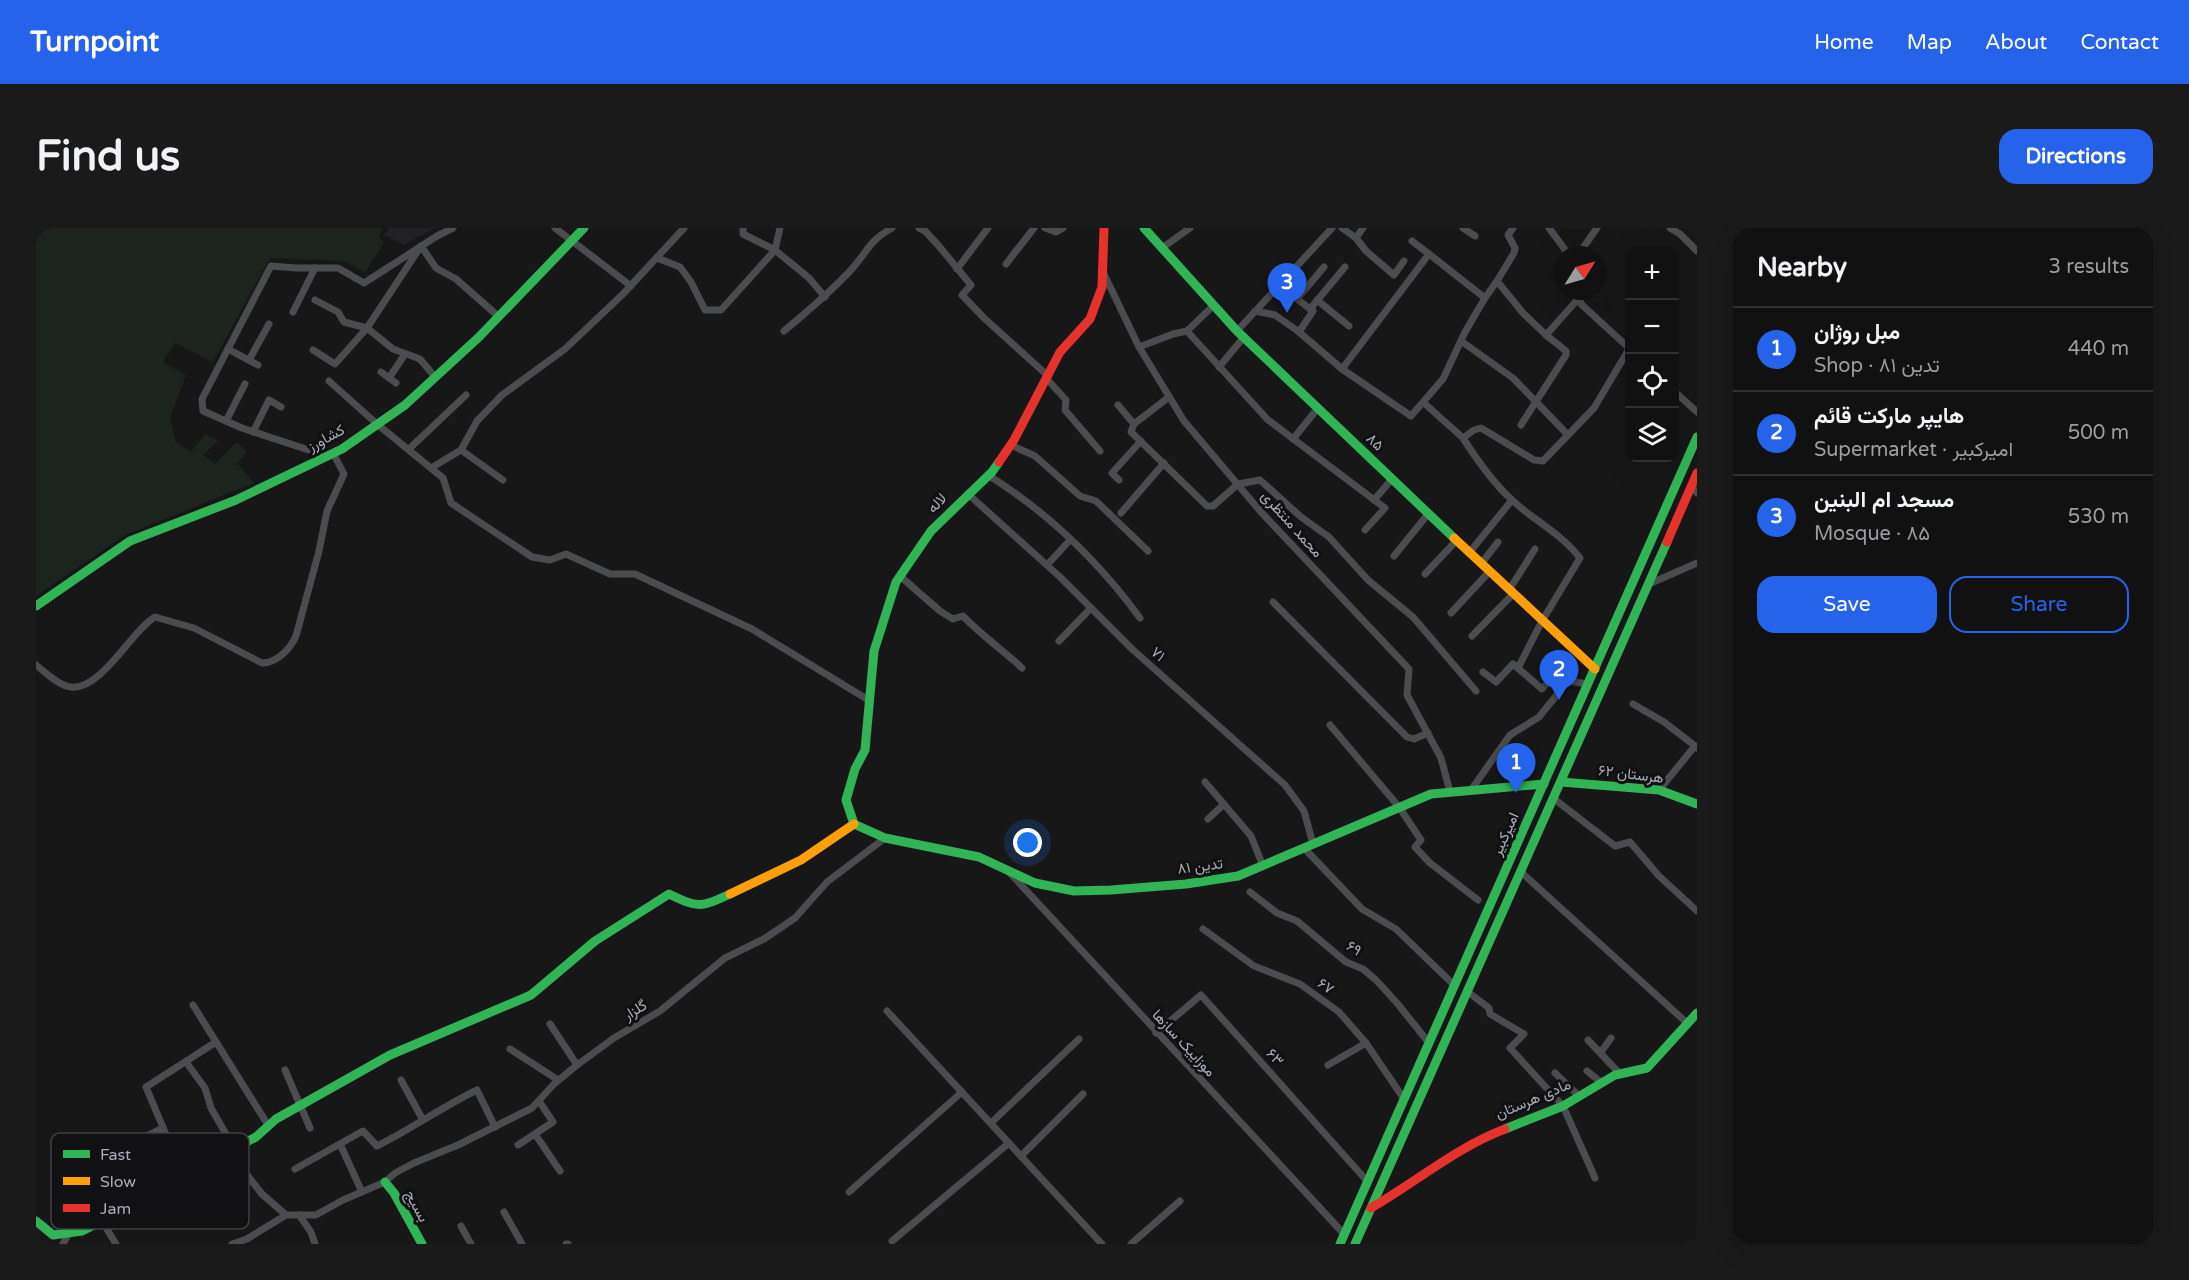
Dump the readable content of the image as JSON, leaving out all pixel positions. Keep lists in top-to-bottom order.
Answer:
{
  "streets": {
    "street": [
      "کشاورز",
      "۸۵",
      "لاله",
      "محمد منتظری",
      "۷۱",
      "هرستان ۶۲",
      "امیرکبیر",
      "تدین ۸۱",
      "۶۹",
      "۶۷",
      "گلزار",
      "موزاییک سازها",
      "۶۳",
      "مادی هرستان",
      "بسیج"
    ]
  },
  "crossings": [
    ["۸۵", "امیرکبیر"],
    ["لاله", "محمد منتظری"],
    ["لاله", "۷۱"],
    ["لاله", "تدین ۸۱"],
    ["محمد منتظری", "تدین ۸۱"],
    ["۷۱", "امیرکبیر"],
    ["۷۱", "تدین ۸۱"],
    ["هرستان ۶۲", "امیرکبیر"],
    ["امیرکبیر", "تدین ۸۱"],
    ["امیرکبیر", "۶۹"],
    ["امیرکبیر", "۶۷"],
    ["امیرکبیر", "موزاییک سازها"],
    ["امیرکبیر", "۶۳"],
    ["امیرکبیر", "مادی هرستان"],
    ["تدین ۸۱", "گلزار"],
    ["تدین ۸۱", "موزاییک سازها"],
    ["گلزار", "بسیج"],
    ["موزاییک سازها", "۶۳"]
  ],
  "legend": ["Fast", "Slow", "Jam"],
  "north": "top right",
  "page": {
    "header": "Turnpoint",
    "nav": [
      "Home",
      "Map",
      "About",
      "Contact"
    ],
    "buttons": [
      "Directions",
      ["Save", "Share"]
    ],
    "title": "Find us",
    "heading": ["Nearby", "3 results"],
    "map_buttons": ["+", "−"],
    "pins": ["3", "2", "1"],
    "list": [
      {
        "mark": "1",
        "name": "مبل روژان",
        "note": "Shop · تدین ۸۱",
        "value": "440 m"
      },
      {
        "mark": "2",
        "name": "هایپر مارکت قائم",
        "note": "Supermarket · امیرکبیر",
        "value": "500 m"
      },
      {
        "mark": "3",
        "name": "مسجد ام البنین",
        "note": "Mosque · ۸۵",
        "value": "530 m"
      }
    ]
  }
}
